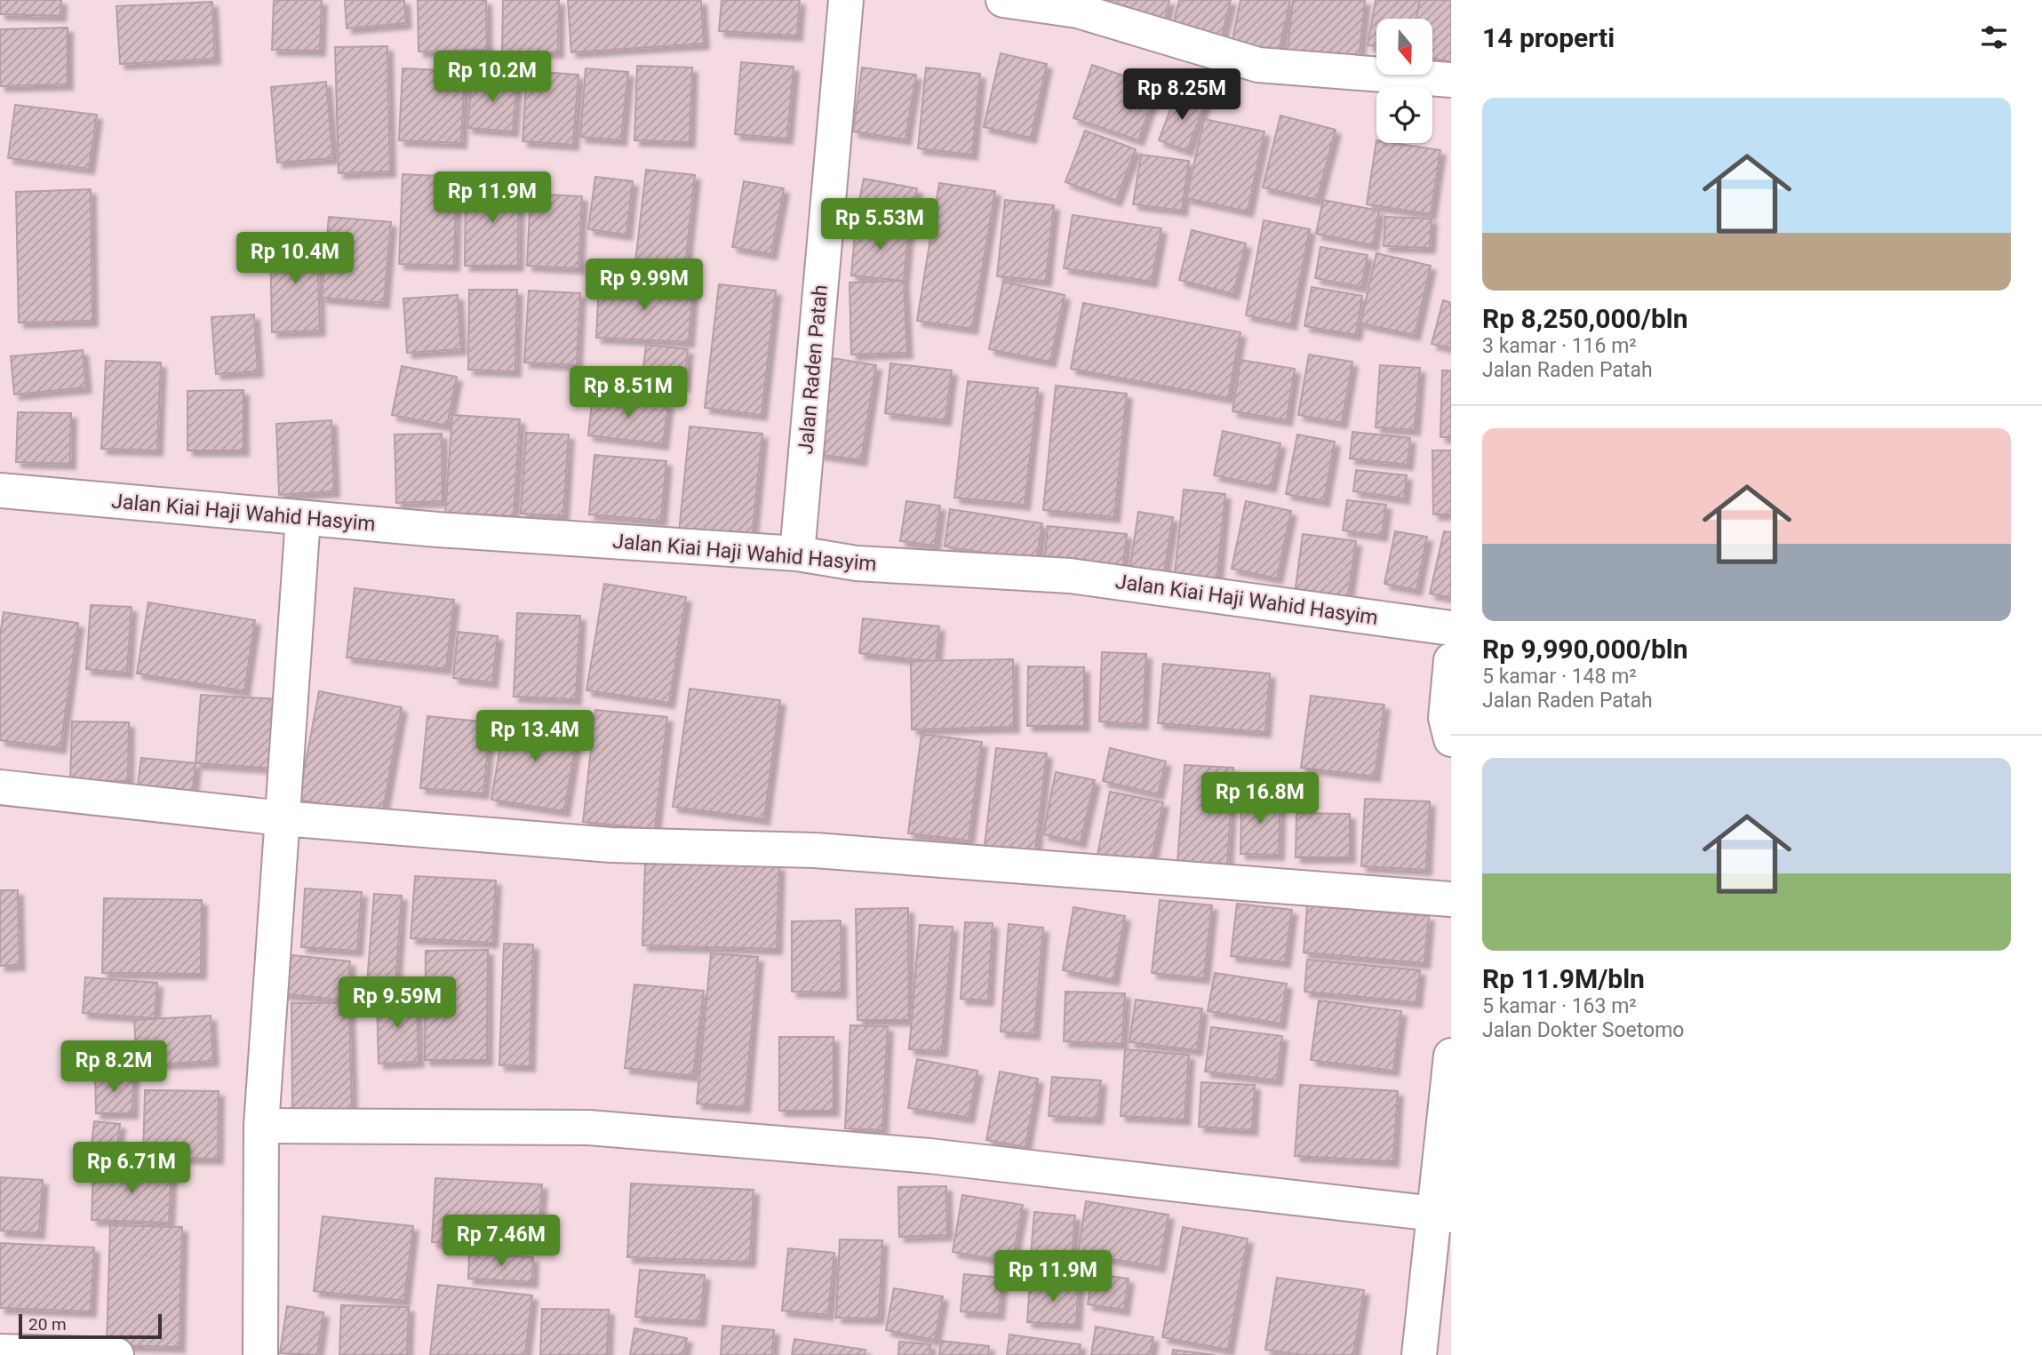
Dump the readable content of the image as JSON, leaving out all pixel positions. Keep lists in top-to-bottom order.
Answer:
{
  "streets": {
    "street": ["Jalan Raden Patah", "Jalan Kiai Haji Wahid Hasyim"]
  },
  "crossings": [
    ["Jalan Raden Patah", "Jalan Kiai Haji Wahid Hasyim"]
  ],
  "scale_bar": "20 m",
  "north": "bottom",
  "page": {
    "heading": "14 properti",
    "price": [
      "Rp 10.2M",
      "Rp 8.25M",
      "Rp 11.9M",
      "Rp 5.53M",
      "Rp 10.4M",
      "Rp 9.99M",
      "Rp 8.51M",
      "Rp 13.4M",
      "Rp 16.8M",
      "Rp 9.59M",
      "Rp 8.2M",
      "Rp 6.71M",
      "Rp 7.46M",
      "Rp 11.9M"
    ],
    "list": [
      {
        "name": "Rp 8,250,000/bln",
        "note": "3 kamar · 116 m² · Jalan Raden Patah"
      },
      {
        "name": "Rp 9,990,000/bln",
        "note": "5 kamar · 148 m² · Jalan Raden Patah"
      },
      {
        "name": "Rp 11.9M/bln",
        "note": "5 kamar · 163 m² · Jalan Dokter Soetomo"
      }
    ],
    "scale": "20 m"
  }
}
